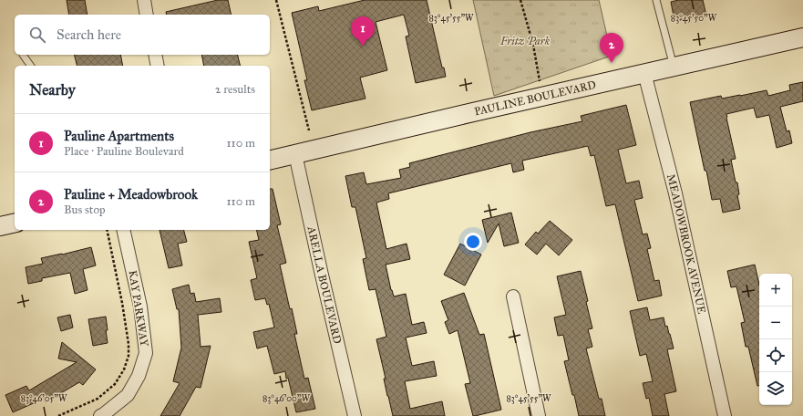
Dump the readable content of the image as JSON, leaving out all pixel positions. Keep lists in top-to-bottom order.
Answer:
{
  "streets": {
    "street": [
      "PAULINE BOULEVARD",
      "MEADOWBROOK AVENUE",
      "ARELLA BOULEVARD",
      "KAY PARKWAY"
    ]
  },
  "crossings": [
    ["PAULINE BOULEVARD", "MEADOWBROOK AVENUE"],
    ["PAULINE BOULEVARD", "ARELLA BOULEVARD"]
  ],
  "parks": ["Fritz Park"],
  "page": {
    "search": "Search here",
    "pins": ["1", "2"],
    "heading": ["Nearby", "2 results"],
    "list": [
      {
        "mark": "1",
        "name": "Pauline Apartments",
        "note": "Place · Pauline Boulevard",
        "value": "110 m"
      },
      {
        "mark": "2",
        "name": "Pauline + Meadowbrook",
        "note": "Bus stop",
        "value": "110 m"
      }
    ],
    "map_buttons": ["+", "−"]
  },
  "coordinates": [
    "83°45'55\"W",
    "83°45'50\"W",
    "83°46'05\"W",
    "83°46'00\"W"
  ]
}
